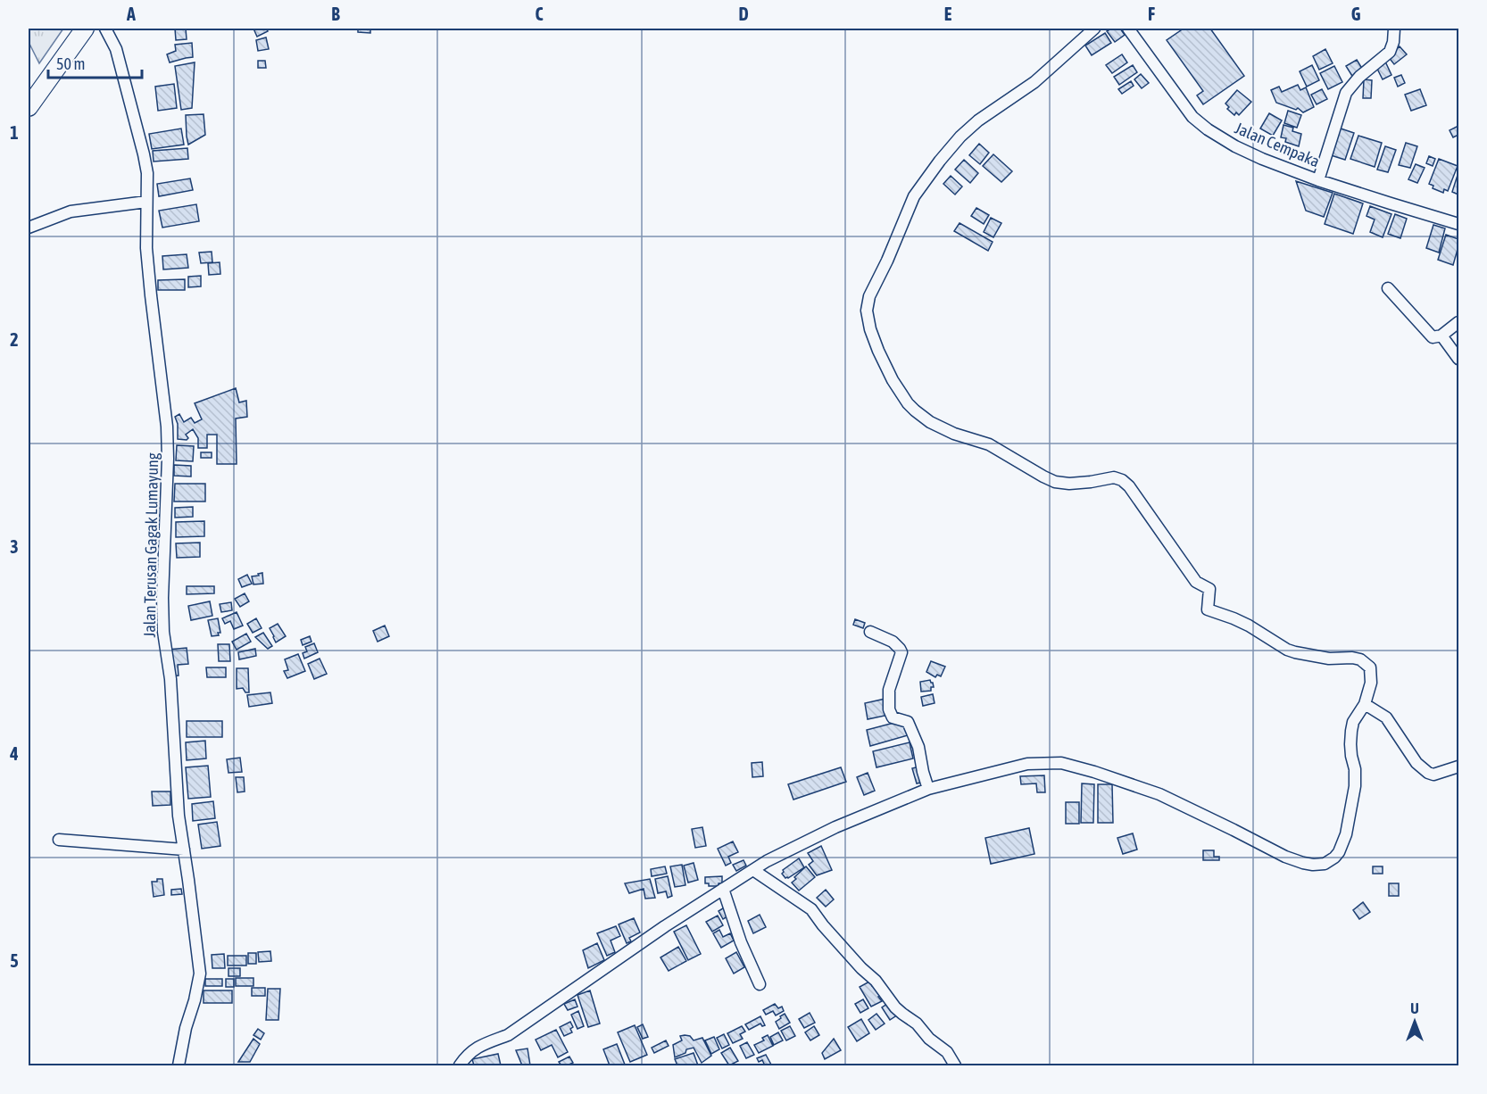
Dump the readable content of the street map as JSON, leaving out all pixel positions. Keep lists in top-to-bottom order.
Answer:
{
  "streets": {
    "street": ["Jalan Cempaka", "Jalan Terusan Gagak Lumayung"]
  },
  "scale_bar": "50 m",
  "north": "top",
  "grid": {
    "columns": [
      "A",
      "B",
      "C",
      "D",
      "E",
      "F",
      "G"
    ],
    "rows": [
      "1",
      "2",
      "3",
      "4",
      "5"
    ]
  }
}
